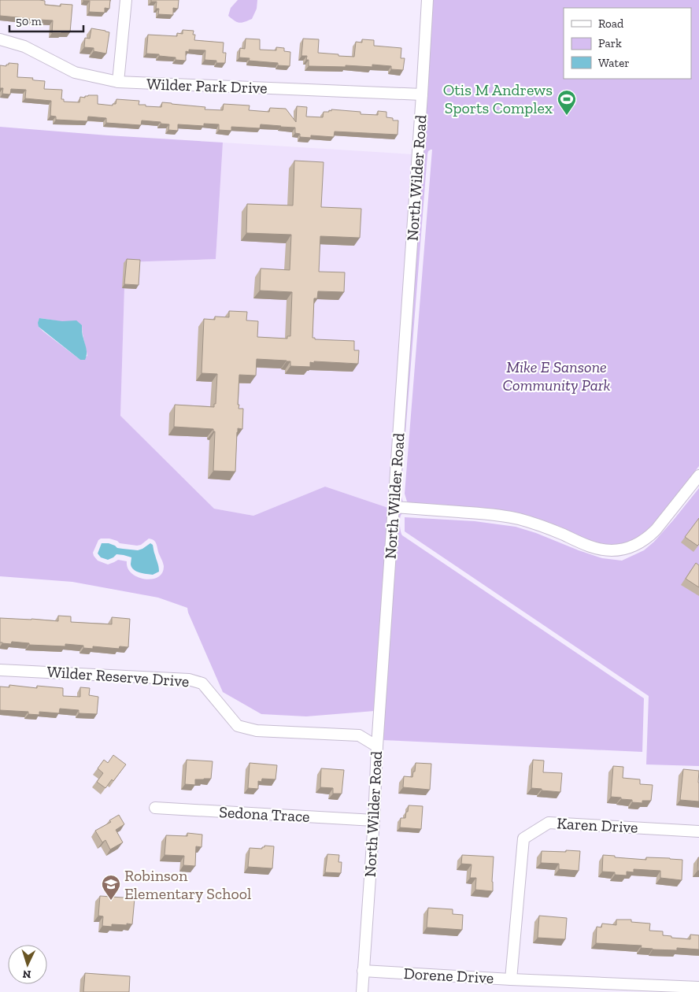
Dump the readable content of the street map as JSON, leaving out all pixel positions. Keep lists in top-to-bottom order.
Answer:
{
  "streets": {
    "street": [
      "Wilder Park Drive",
      "North Wilder Road",
      "Wilder Reserve Drive",
      "Sedona Trace",
      "Karen Drive",
      "Dorene Drive"
    ]
  },
  "crossings": [
    ["Wilder Park Drive", "North Wilder Road"],
    ["North Wilder Road", "Wilder Reserve Drive"],
    ["North Wilder Road", "Sedona Trace"],
    ["North Wilder Road", "Dorene Drive"],
    ["Karen Drive", "Dorene Drive"]
  ],
  "parks": ["Mike E Sansone Community Park"],
  "places": {
    "sports": ["Otis M Andrews Sports Complex"],
    "school or university": ["Robinson Elementary School"]
  },
  "legend": ["Road", "Park", "Water"],
  "scale_bar": "50 m",
  "north": "bottom"
}
